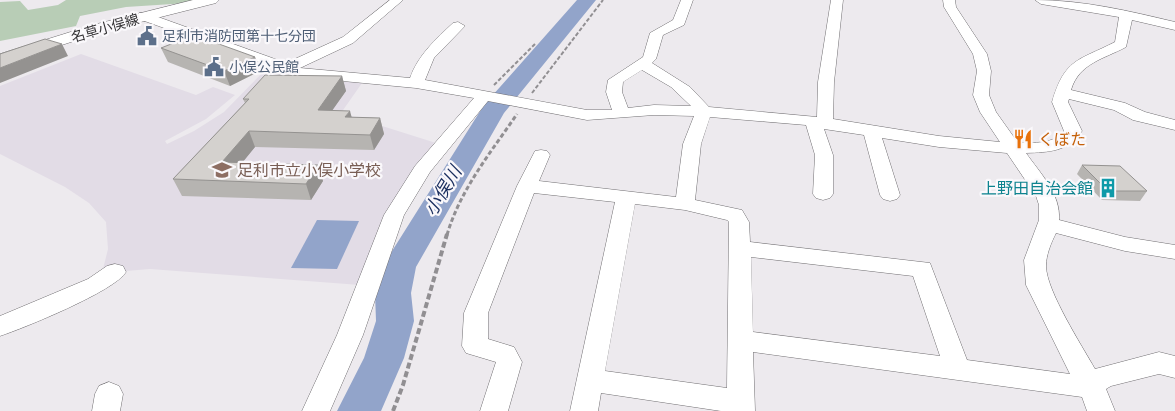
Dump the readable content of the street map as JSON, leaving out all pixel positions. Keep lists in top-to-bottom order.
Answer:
{
  "streets": {
    "main road": ["名草小俣線"]
  },
  "water": ["小俣川"],
  "places": {
    "public building": ["足利市消防団第十七分団", "小俣公民館"],
    "restaurant": ["くぼた"],
    "school or university": ["足利市立小俣小学校"],
    "building": ["上野田自治会館"]
  }
}
